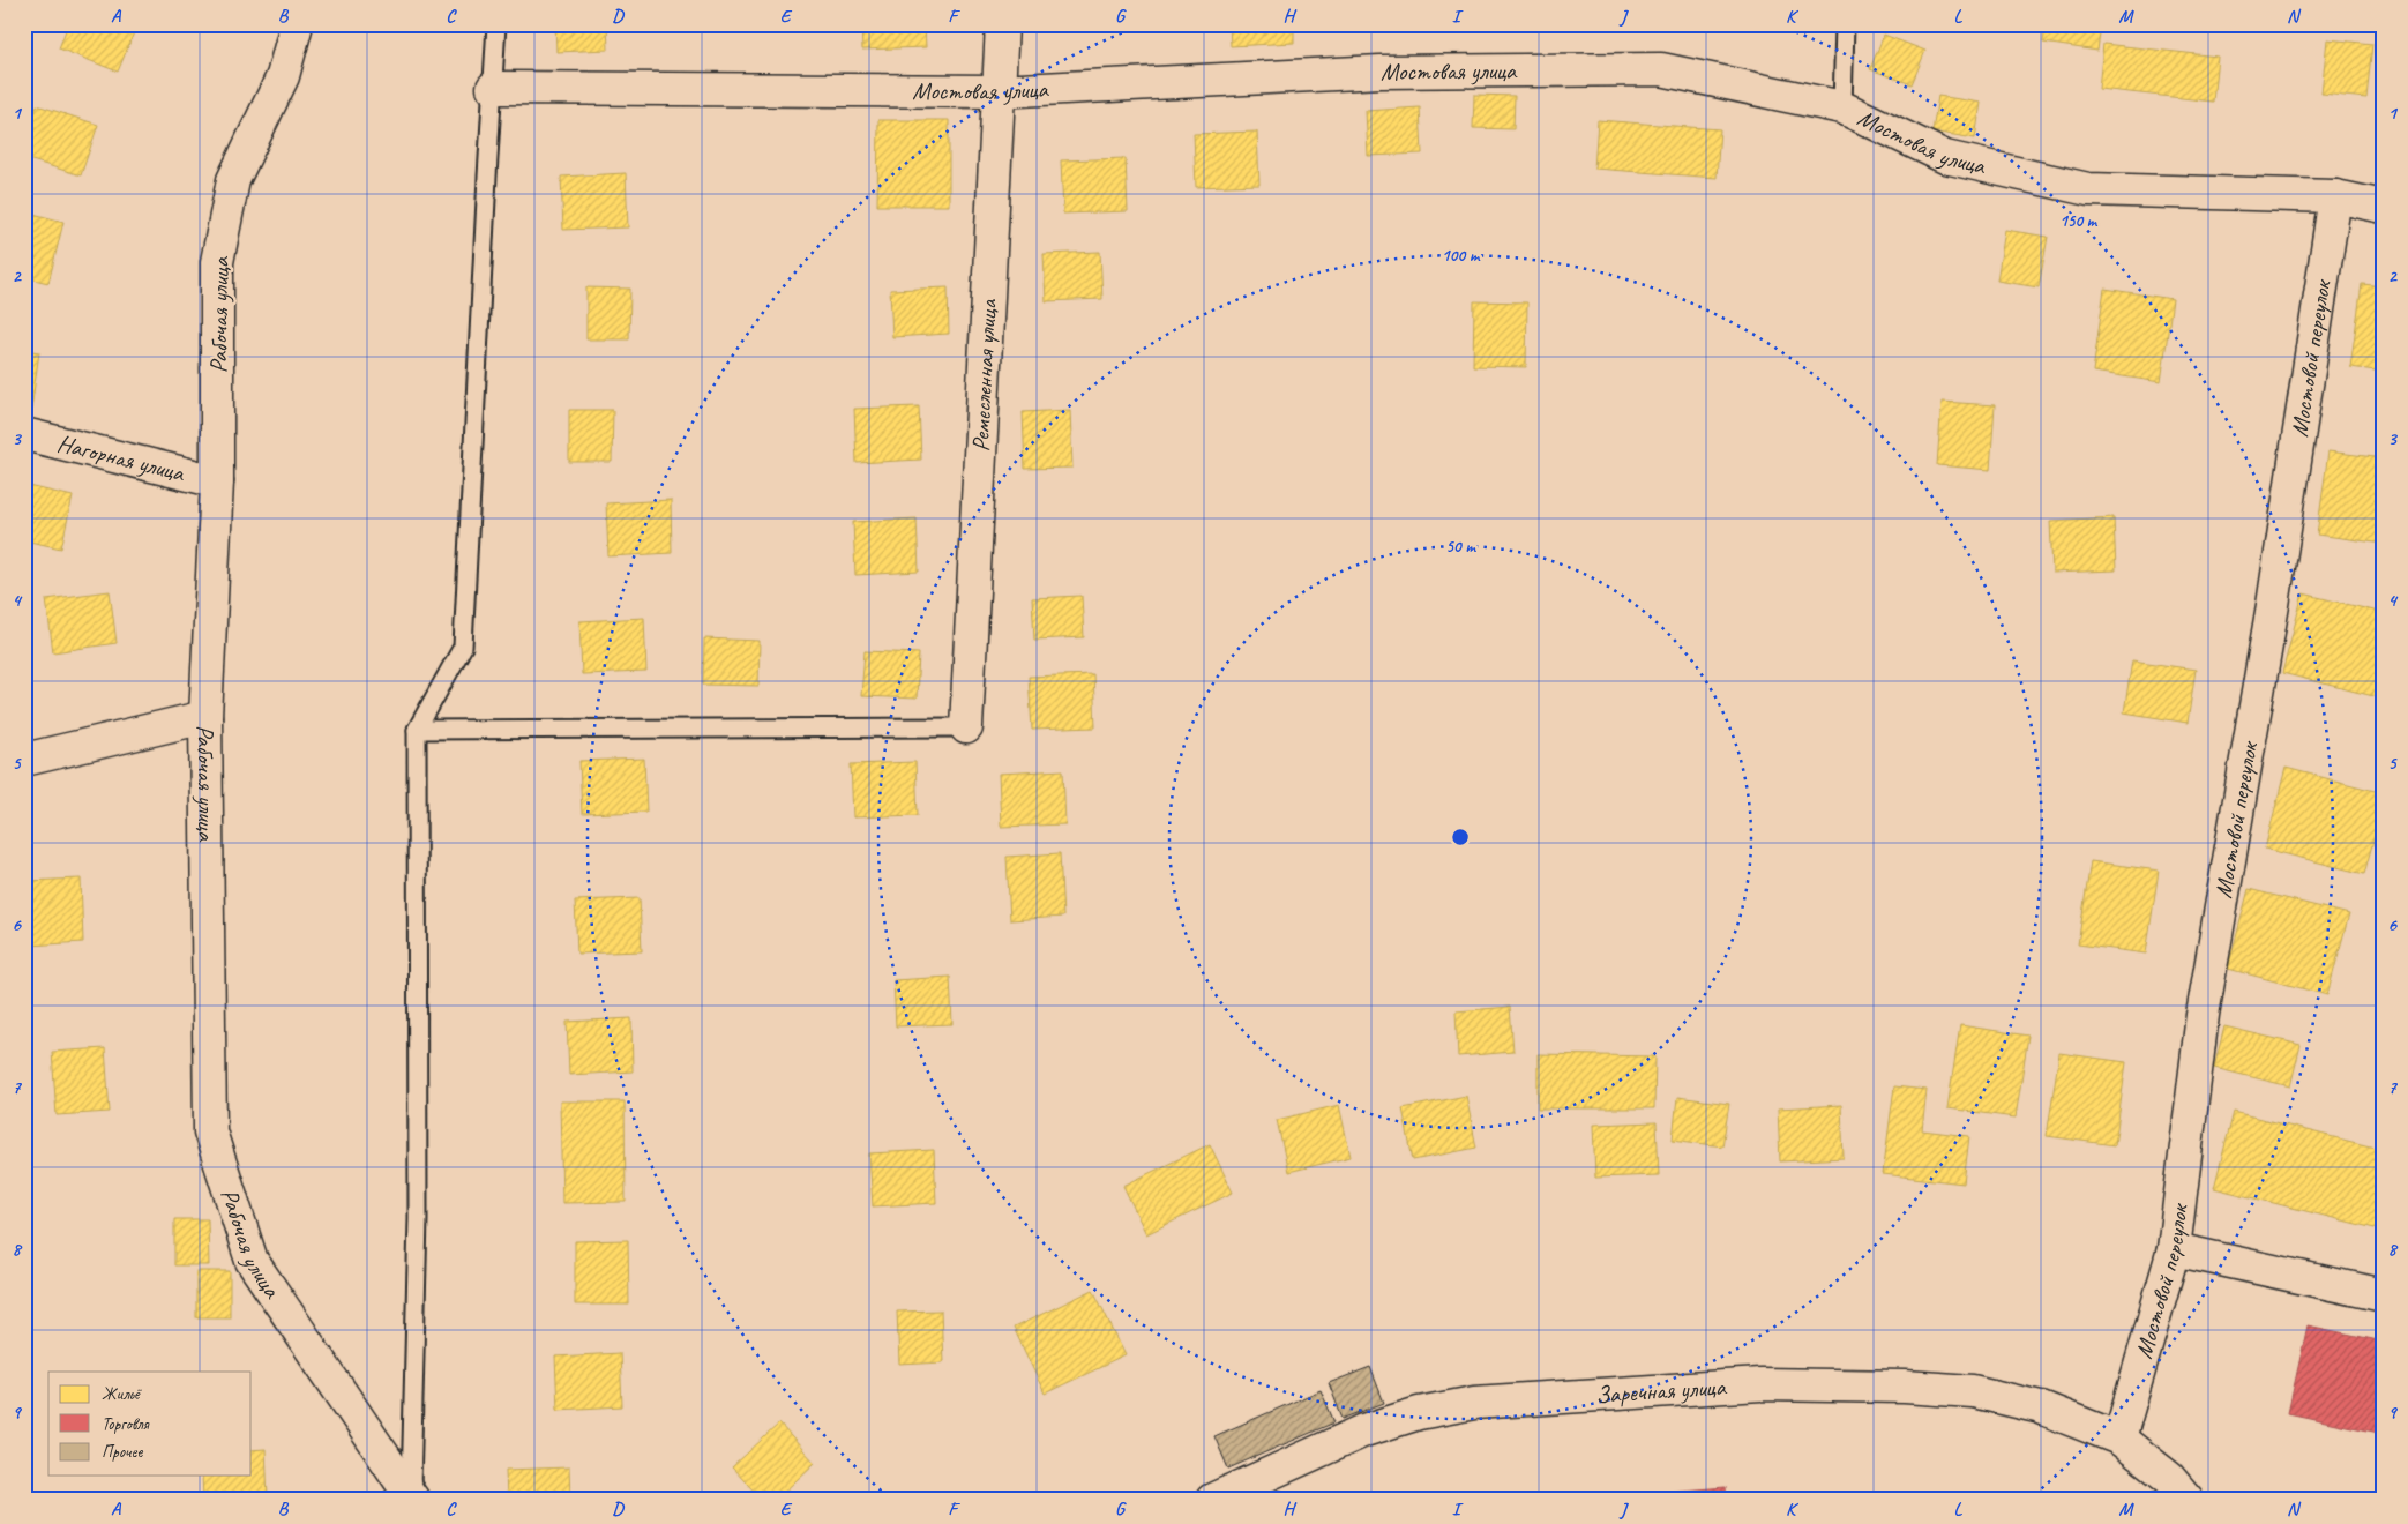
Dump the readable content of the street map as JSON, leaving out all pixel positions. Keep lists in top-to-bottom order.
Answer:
{
  "streets": {
    "street": [
      "Мостовая улица",
      "Рабочая улица",
      "Мостовой переулок",
      "Ремесленная улица",
      "Нагорная улица",
      "Заречная улица"
    ]
  },
  "crossings": [
    ["Мостовая улица", "Мостовой переулок"],
    ["Мостовая улица", "Ремесленная улица"],
    ["Рабочая улица", "Нагорная улица"],
    ["Мостовой переулок", "Заречная улица"]
  ],
  "legend": ["Жильё", "Торговля", "Прочее"],
  "grid": {
    "columns": [
      "A",
      "B",
      "C",
      "D",
      "E",
      "F",
      "G",
      "H",
      "I",
      "J",
      "K",
      "L",
      "M",
      "N"
    ],
    "rows": [
      "1",
      "2",
      "3",
      "4",
      "5",
      "6",
      "7",
      "8",
      "9"
    ]
  },
  "rings": ["150 m", "100 m", "50 m"]
}
